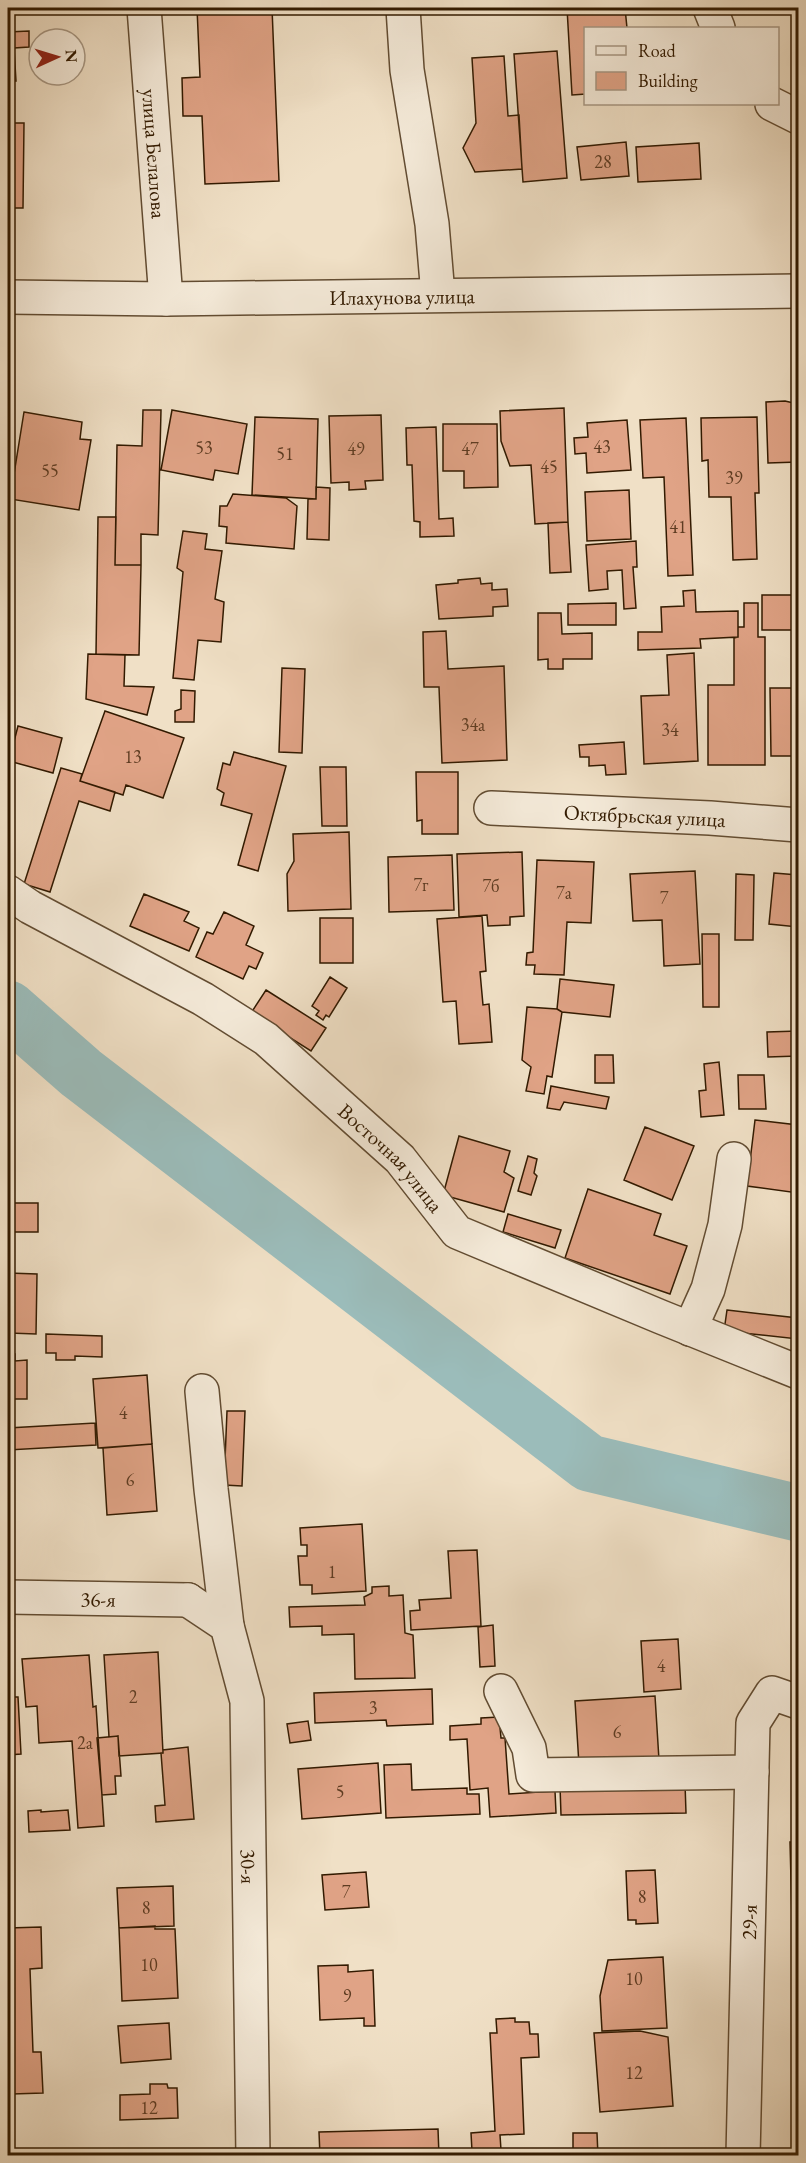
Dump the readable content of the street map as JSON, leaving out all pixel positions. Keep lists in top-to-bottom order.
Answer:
{
  "streets": {
    "street": [
      "улица Белалова",
      "Илахунова улица",
      "Октябрьская улица",
      "Восточная улица",
      "36-я",
      "30-я",
      "29-я"
    ]
  },
  "crossings": [
    ["улица Белалова", "Илахунова улица"]
  ],
  "house_numbers": [
    "28",
    "43",
    "53",
    "49",
    "47",
    "51",
    "45",
    "55",
    "39",
    "41",
    "34а",
    "34",
    "13",
    "7г",
    "7б",
    "7а",
    "7",
    "4",
    "6",
    "1",
    "4",
    "2",
    "3",
    "6",
    "2а",
    "5",
    "7",
    "8",
    "8",
    "10",
    "10",
    "9",
    "12",
    "12"
  ],
  "legend": ["Road", "Building"],
  "north": "right"
}
